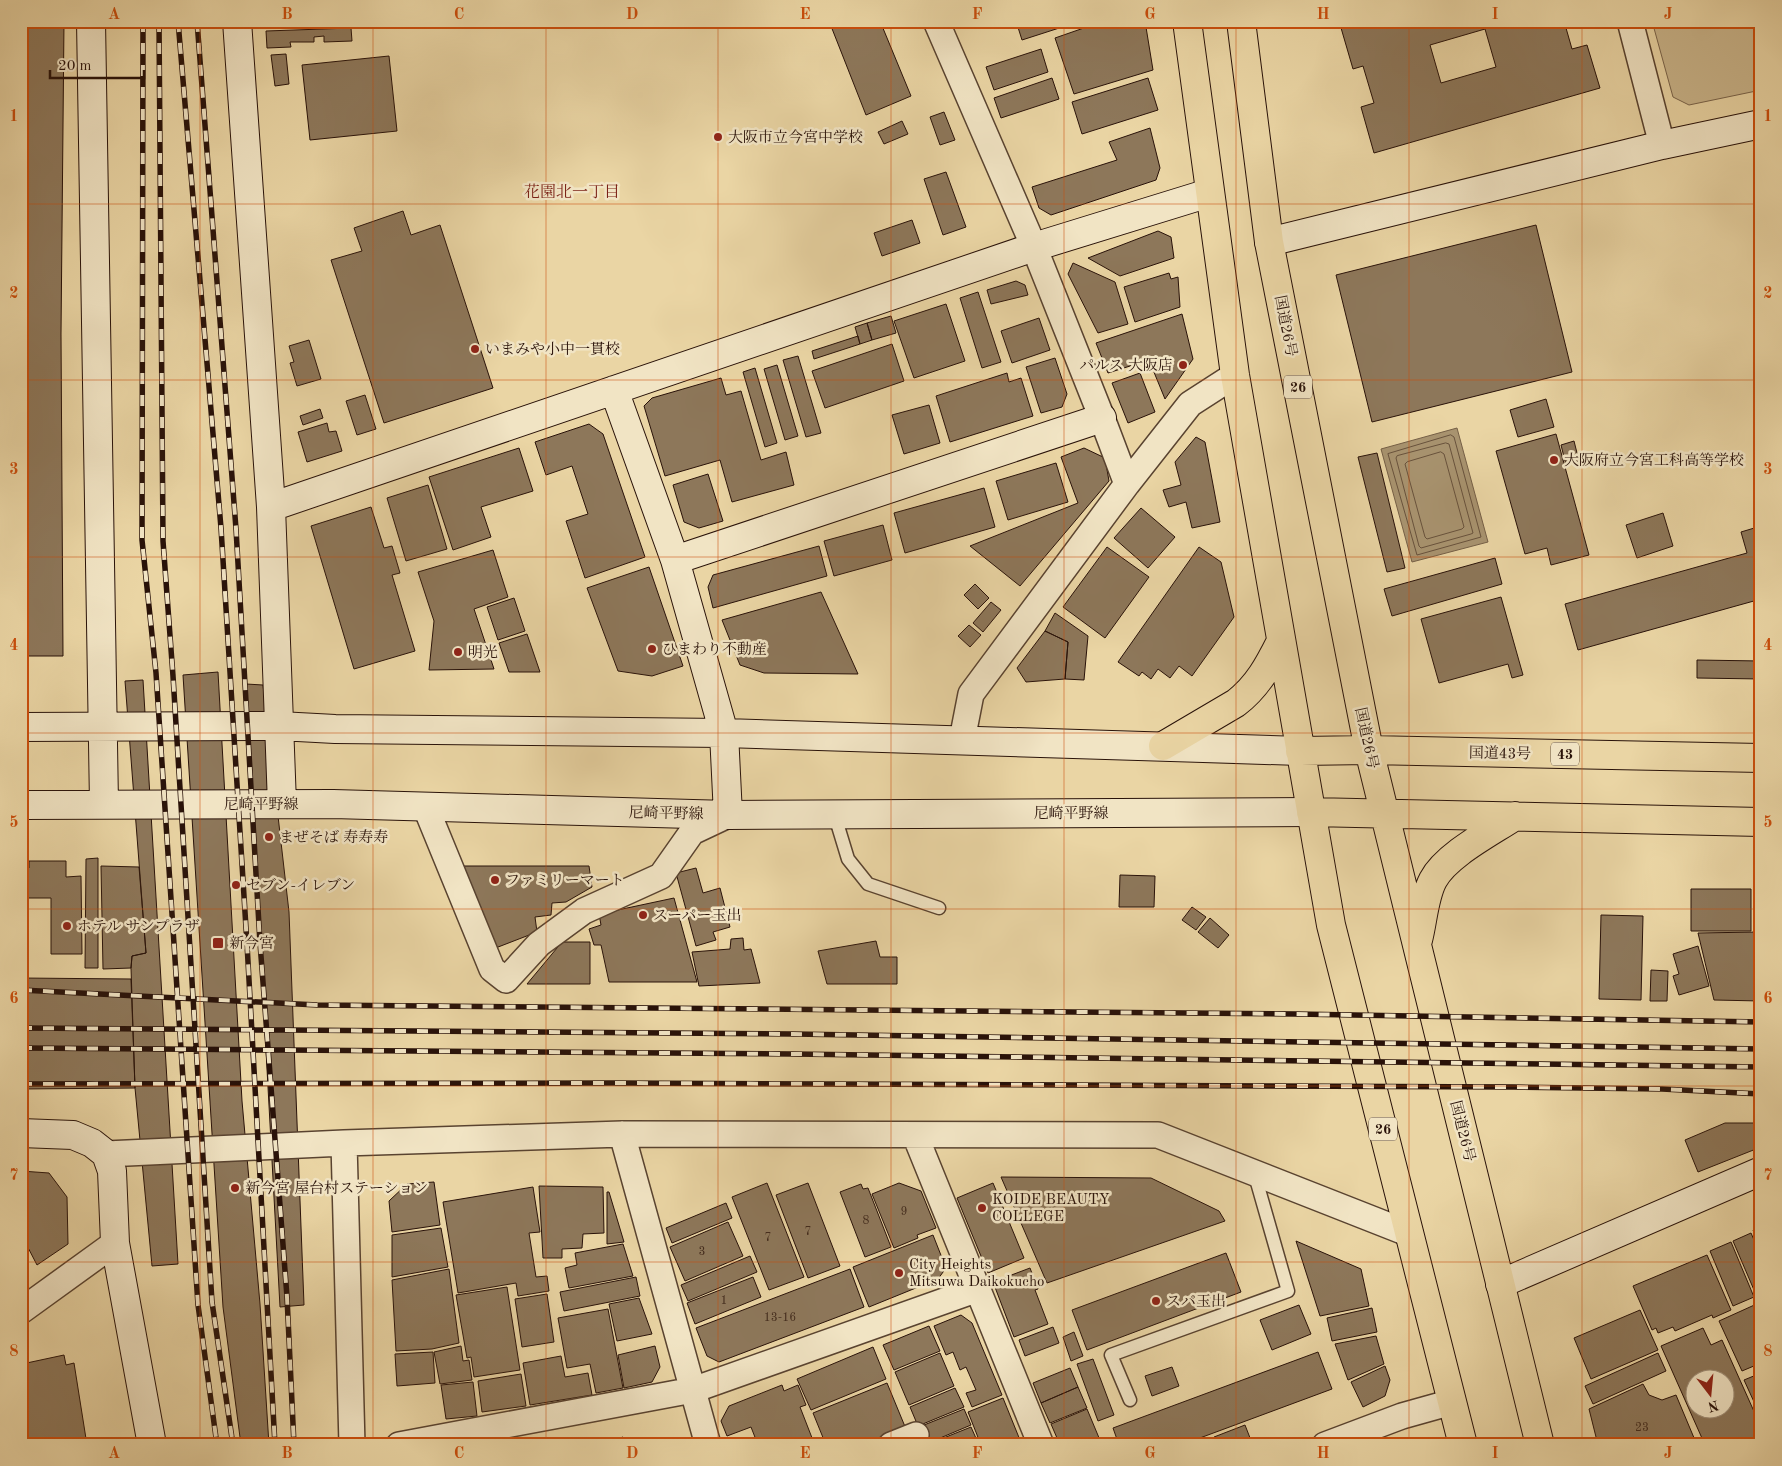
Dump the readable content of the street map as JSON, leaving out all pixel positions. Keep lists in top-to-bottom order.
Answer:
{
  "streets": {
    "highway": [
      "国道26号",
      "26",
      "国道43号",
      "43"
    ],
    "street": ["尼崎平野線"]
  },
  "crossings": [
    ["国道26号", "国道43号"],
    ["26", "国道43号"],
    ["26", "尼崎平野線"]
  ],
  "districts": ["花園北一丁目"],
  "places": {
    "other": [
      "大阪市立今宮中学校",
      "いまみや小中一貫校",
      "パルス 大阪店",
      "大阪府立今宮工科高等学校",
      "ひまわり不動産",
      "明光",
      "まぜそば 寿寿寿",
      "ファミリーマート",
      "セブン-イレブン",
      "スーパー玉出",
      "ホテル サンプラザ",
      "新今宮 屋台村ステーション",
      "KOIDE BEAUTY COLLEGE",
      "City Heights Mitsuwa Daikokucho",
      "スパ玉出"
    ],
    "transit": ["新今宮"]
  },
  "house_numbers": [
    "9",
    "8",
    "7",
    "7",
    "3",
    "1",
    "13-16",
    "23"
  ],
  "scale_bar": "20 m",
  "north": "bottom",
  "grid": {
    "columns": [
      "A",
      "B",
      "C",
      "D",
      "E",
      "F",
      "G",
      "H",
      "I",
      "J"
    ],
    "rows": [
      "1",
      "2",
      "3",
      "4",
      "5",
      "6",
      "7",
      "8"
    ]
  }
}
